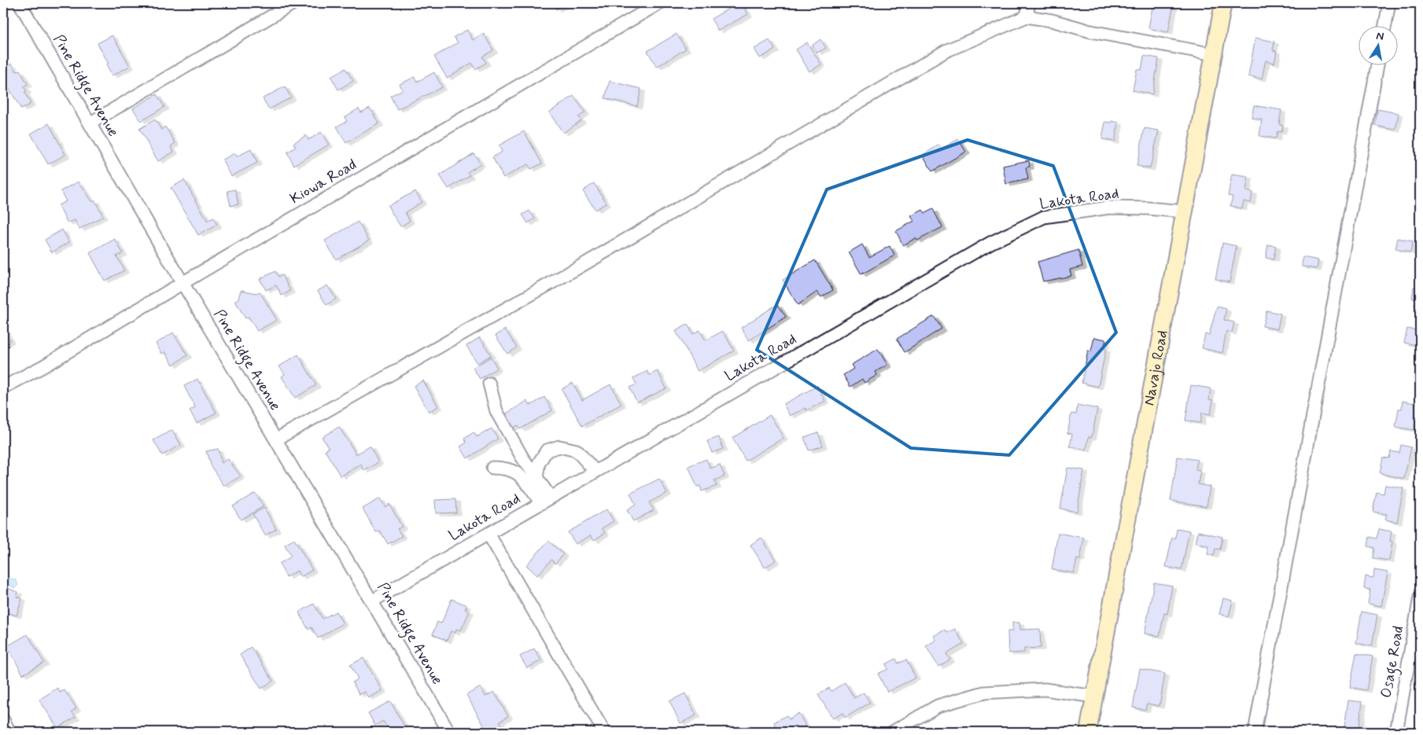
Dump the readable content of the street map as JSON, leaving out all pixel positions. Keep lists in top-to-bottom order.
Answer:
{
  "streets": {
    "main road": ["Navajo Road"],
    "street": [
      "Pine Ridge Avenue",
      "Kiowa Road",
      "Lakota Road",
      "Osage Road"
    ]
  },
  "crossings": [
    ["Pine Ridge Avenue", "Kiowa Road"],
    ["Pine Ridge Avenue", "Lakota Road"],
    ["Lakota Road", "Navajo Road"]
  ],
  "north": "top"
}
